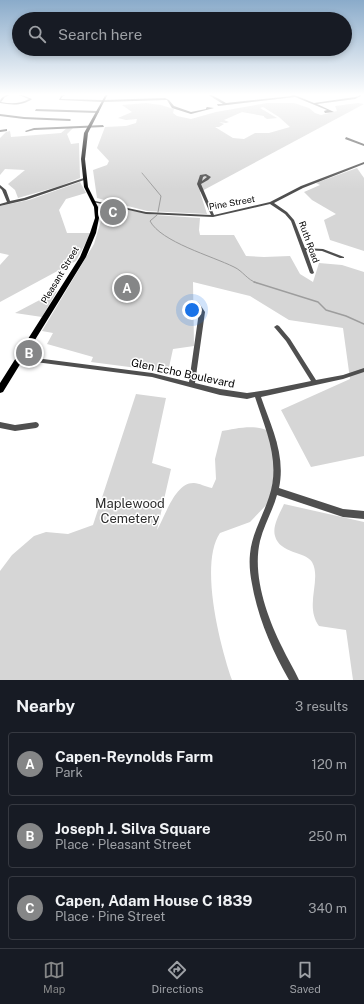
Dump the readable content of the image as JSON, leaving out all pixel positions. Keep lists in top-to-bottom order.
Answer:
{
  "streets": {
    "main road": ["Pleasant Street"],
    "street": ["Pine Street", "Ruth Road", "Glen Echo Boulevard"]
  },
  "crossings": [
    ["Pine Street", "Ruth Road"],
    ["Pine Street", "Pleasant Street"],
    ["Pleasant Street", "Glen Echo Boulevard"]
  ],
  "parks": ["Maplewood Cemetery"],
  "page": {
    "search": "Search here",
    "pins": ["C", "A", "B"],
    "heading": ["Nearby", "3 results"],
    "list": [
      {
        "mark": "A",
        "name": "Capen-Reynolds Farm",
        "note": "Park",
        "value": "120 m"
      },
      {
        "mark": "B",
        "name": "Joseph J. Silva Square",
        "note": "Place · Pleasant Street",
        "value": "250 m"
      },
      {
        "mark": "C",
        "name": "Capen, Adam House C 1839",
        "note": "Place · Pine Street",
        "value": "340 m"
      }
    ],
    "nav": ["Map", "Directions", "Saved"]
  }
}
